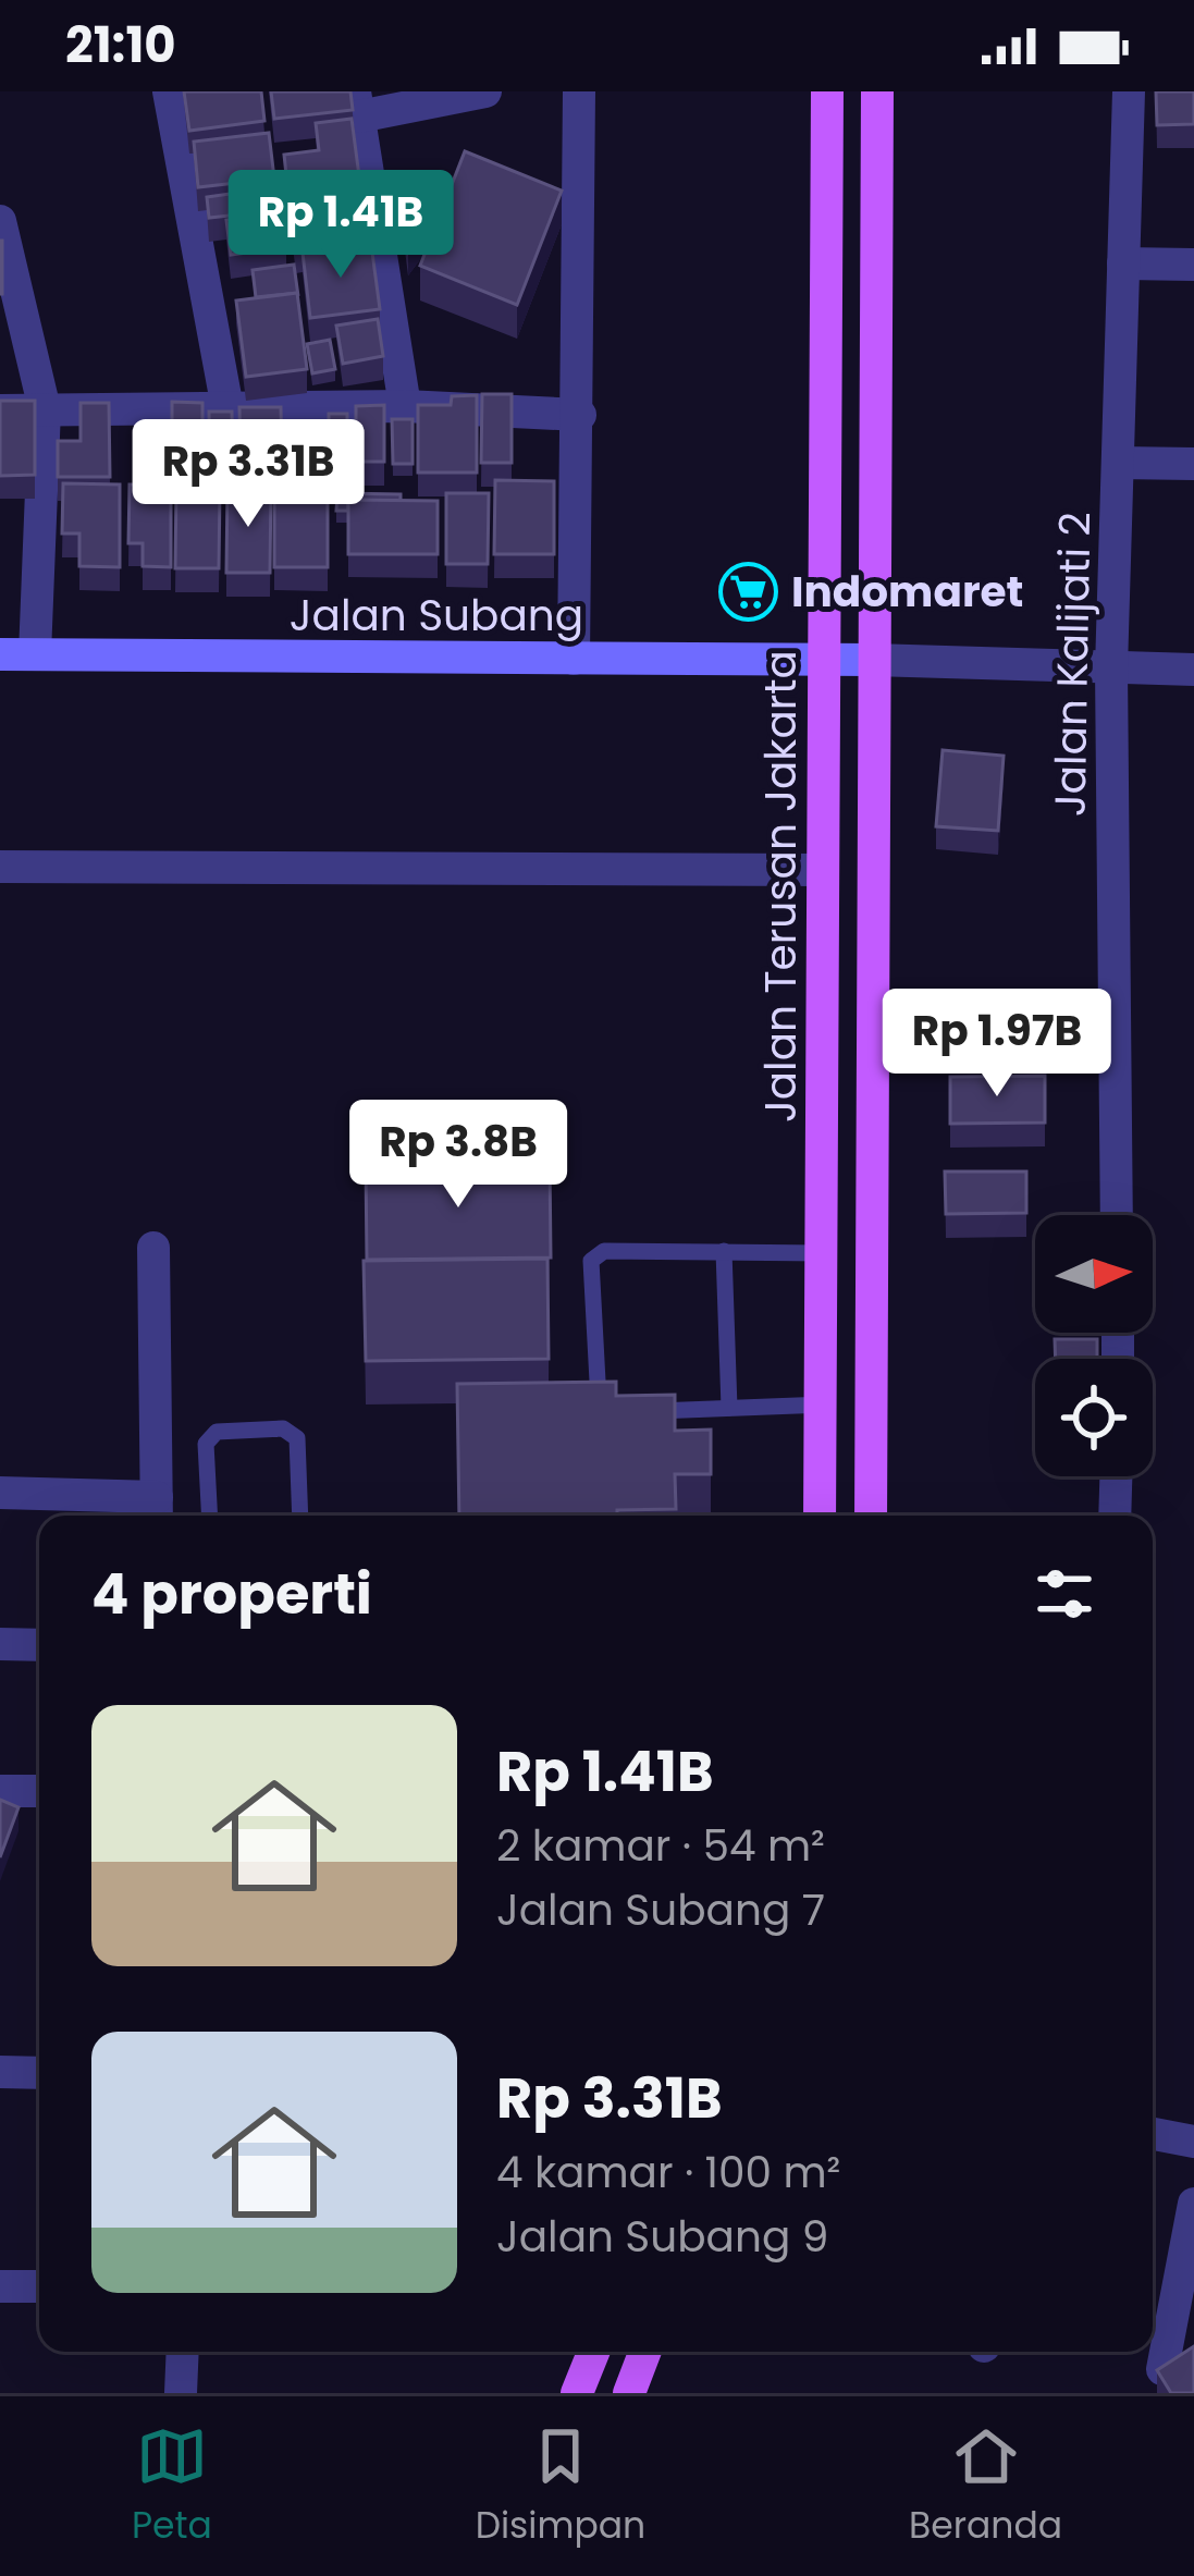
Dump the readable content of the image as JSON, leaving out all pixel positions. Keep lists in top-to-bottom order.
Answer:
{
  "streets": {
    "main road": ["Jalan Terusan Jakarta"],
    "street": ["Jalan Subang", "Jalan Kalijati 2"]
  },
  "crossings": [
    ["Jalan Subang", "Jalan Terusan Jakarta"]
  ],
  "places": {
    "supermarket": ["Indomaret"]
  },
  "north": "right",
  "page": {
    "status": "21:10",
    "price": [
      "Rp 1.41B",
      "Rp 3.31B",
      "Rp 1.97B",
      "Rp 3.8B"
    ],
    "heading": "4 properti",
    "list": [
      {
        "name": "Rp 1.41B",
        "note": "2 kamar · 54 m² · Jalan Subang 7"
      },
      {
        "name": "Rp 3.31B",
        "note": "4 kamar · 100 m² · Jalan Subang 9"
      }
    ],
    "tabs": ["Peta", "Disimpan", "Beranda"]
  }
}
